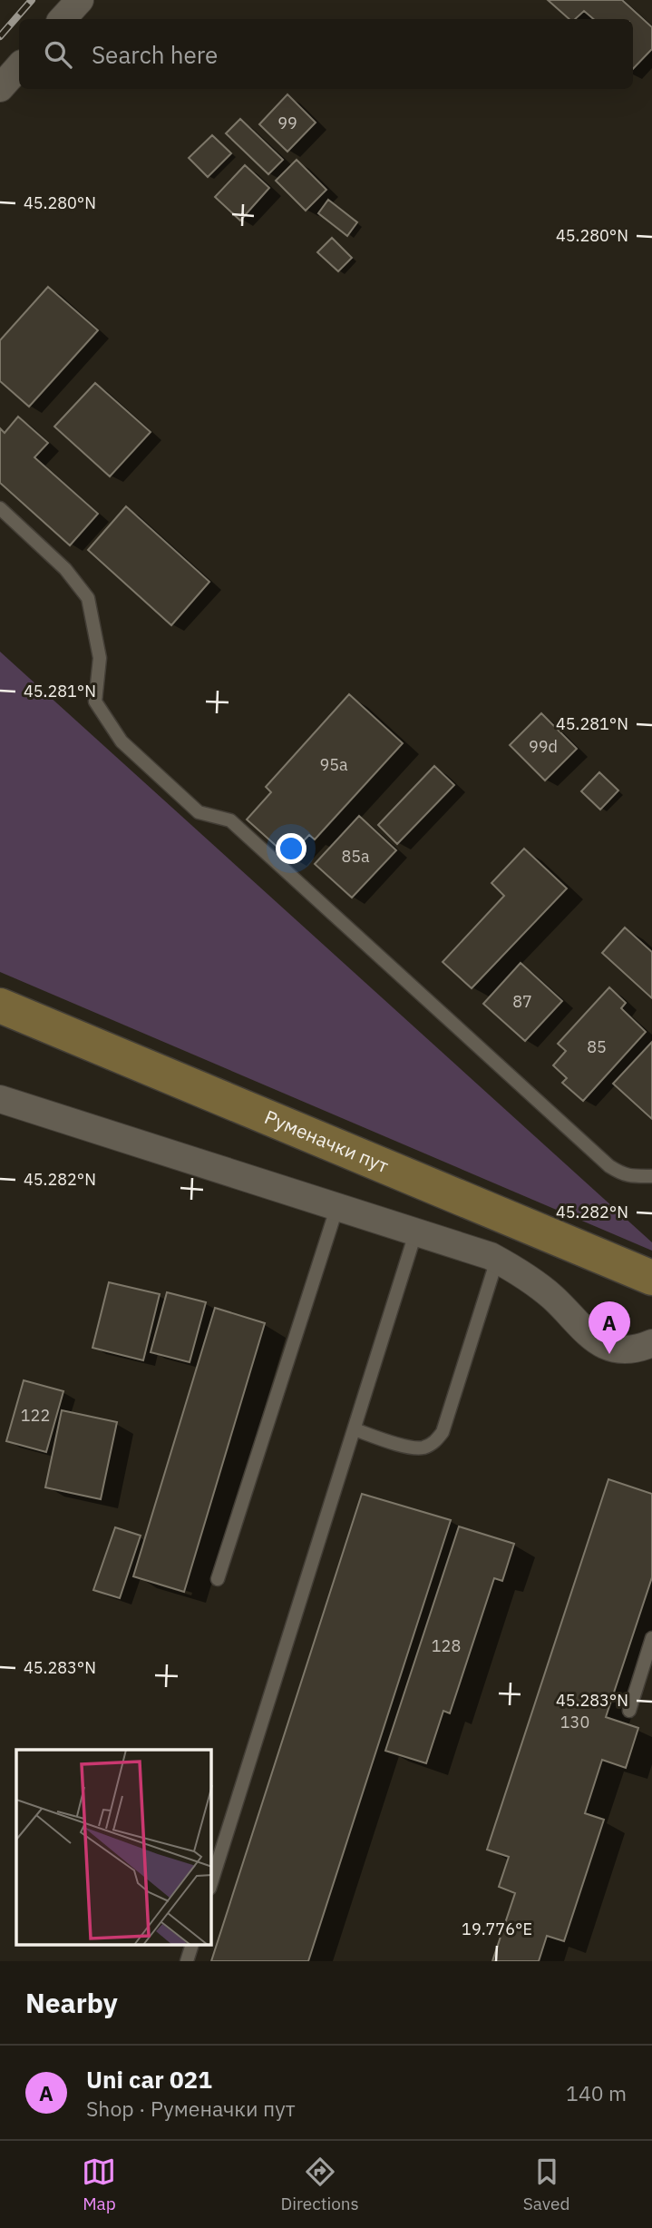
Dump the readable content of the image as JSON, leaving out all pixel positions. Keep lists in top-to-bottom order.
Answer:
{
  "streets": {
    "main road": ["Руменачки пут"]
  },
  "house_numbers": [
    "99",
    "99d",
    "95a",
    "85a",
    "87",
    "85",
    "122",
    "128",
    "130"
  ],
  "page": {
    "search": "Search here",
    "pins": "A",
    "heading": "Nearby",
    "list": [
      {
        "mark": "A",
        "name": "Uni car 021",
        "note": "Shop · Руменачки пут",
        "value": "140 m"
      }
    ],
    "nav": ["Map", "Directions", "Saved"]
  },
  "coordinates": [
    "45.280°N",
    "45.281°N",
    "45.282°N",
    "45.283°N",
    "19.776°E"
  ]
}
